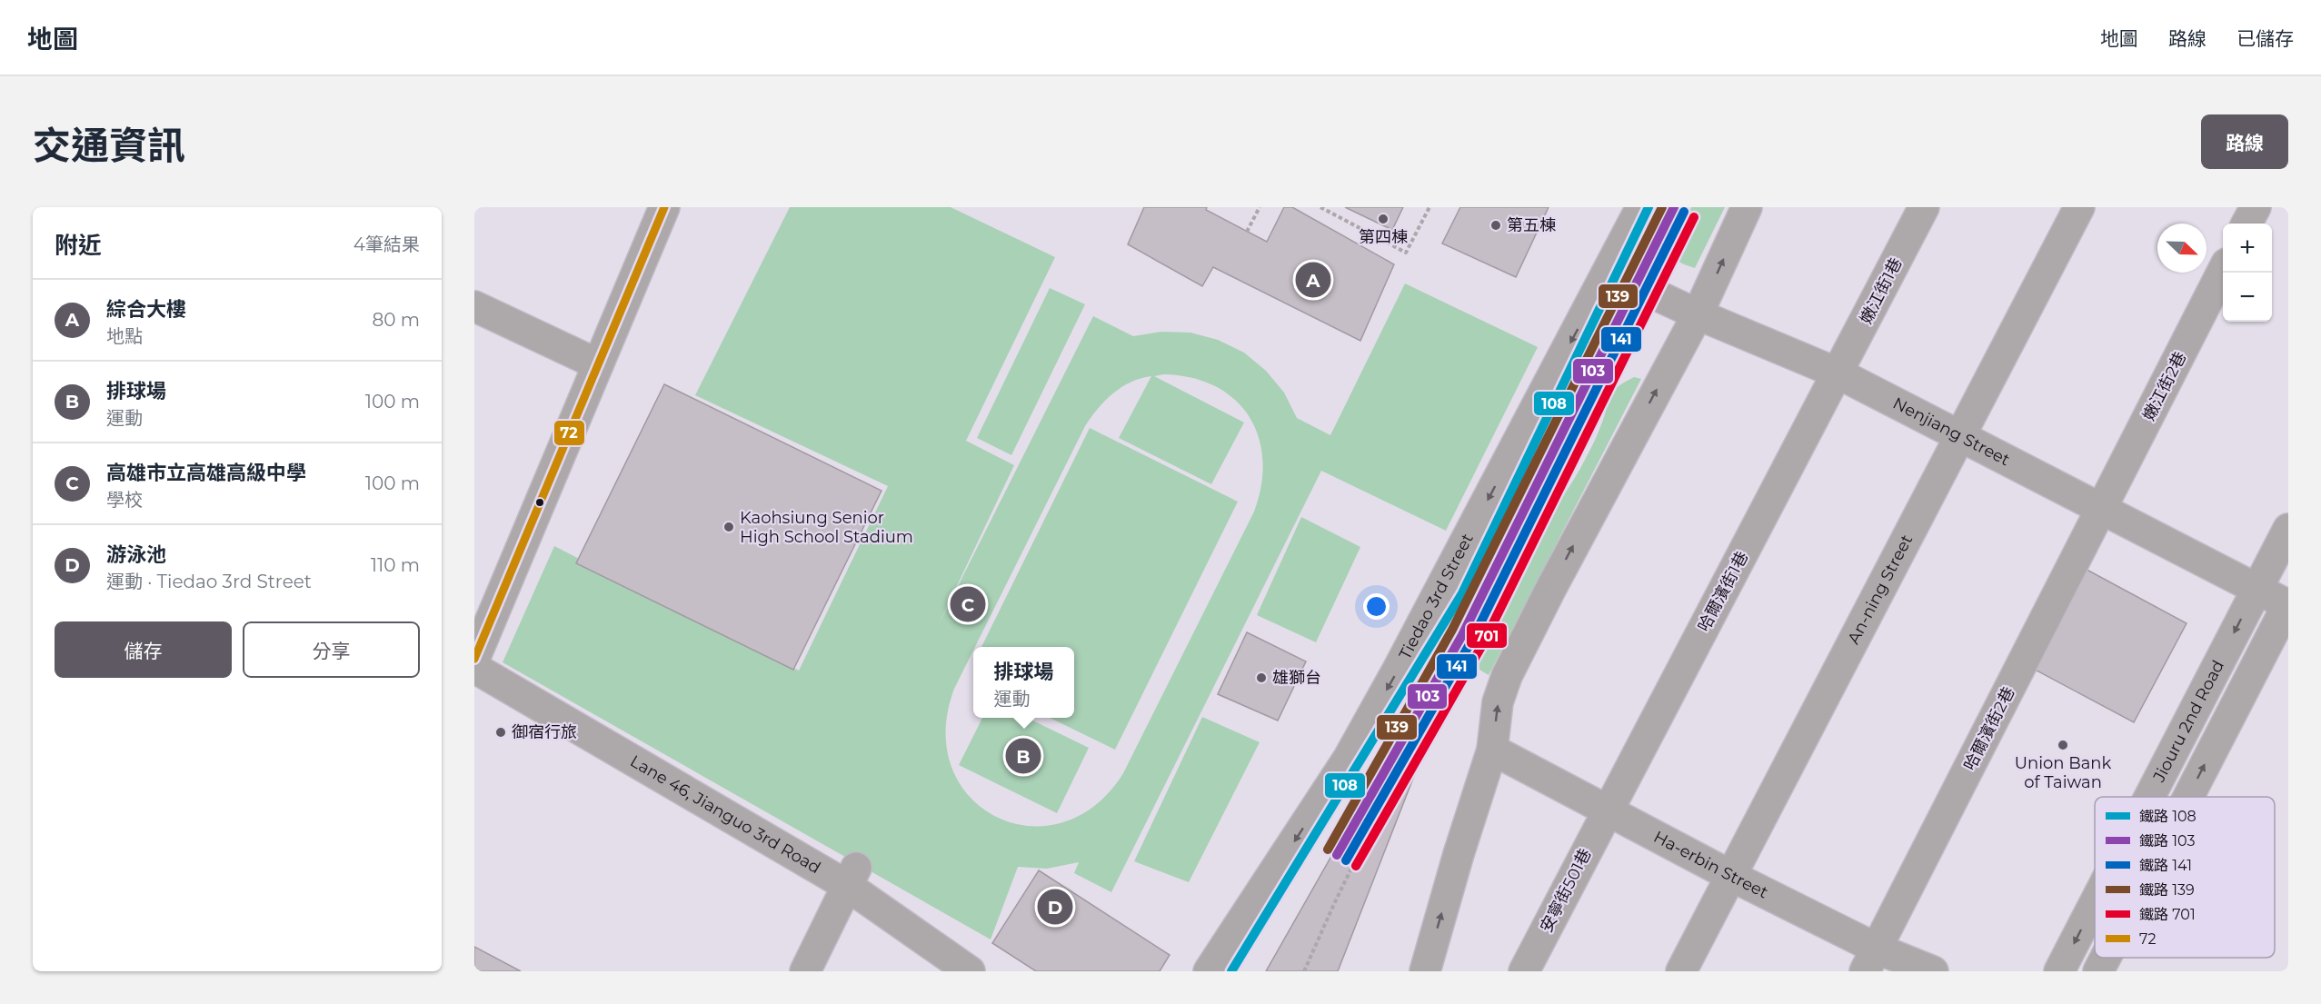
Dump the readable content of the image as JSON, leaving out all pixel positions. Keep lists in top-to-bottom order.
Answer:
{
  "streets": {
    "street": [
      "嫩江街1巷",
      "嫩江街2巷",
      "Nenjiang Street",
      "An-ning Street",
      "哈爾濱街1巷",
      "Tiedao 3rd Street",
      "Jiouru 2nd Road",
      "哈爾濱街2巷",
      "Lane 46, Jianguo 3rd Road",
      "Ha-erbin Street",
      "安寧街501巷"
    ]
  },
  "crossings": [
    ["嫩江街1巷", "Nenjiang Street"],
    ["嫩江街1巷", "哈爾濱街1巷"],
    ["嫩江街2巷", "Nenjiang Street"],
    ["嫩江街2巷", "哈爾濱街2巷"],
    ["Nenjiang Street", "An-ning Street"],
    ["Nenjiang Street", "哈爾濱街1巷"],
    ["Nenjiang Street", "Tiedao 3rd Street"],
    ["Nenjiang Street", "Jiouru 2nd Road"],
    ["Nenjiang Street", "哈爾濱街2巷"],
    ["An-ning Street", "Ha-erbin Street"],
    ["哈爾濱街1巷", "Ha-erbin Street"],
    ["哈爾濱街1巷", "安寧街501巷"],
    ["哈爾濱街2巷", "Ha-erbin Street"],
    ["Ha-erbin Street", "安寧街501巷"]
  ],
  "places": [
    "第四棟",
    "第五棟",
    "Kaohsiung Senior High School Stadium",
    "雄獅台",
    "御宿行旅",
    "Union Bank of Taiwan"
  ],
  "lines": [
    "rail line 108",
    "rail line 103",
    "rail line 139",
    "transit line 72",
    "rail line 141",
    "rail line 701"
  ],
  "legend": [
    "鐵路 108",
    "鐵路 103",
    "鐵路 141",
    "鐵路 139",
    "鐵路 701",
    "72"
  ],
  "north": "bottom right",
  "page": {
    "header": "地圖",
    "nav": ["地圖", "路線", "已儲存"],
    "title": "交通資訊",
    "buttons": [
      "路線",
      ["儲存", "分享"]
    ],
    "heading": ["附近", "4筆結果"],
    "map_buttons": ["+", "−"],
    "pins": [
      "A",
      "C",
      "B",
      "D"
    ],
    "list": [
      {
        "mark": "A",
        "name": "綜合大樓",
        "note": "地點",
        "value": "80 m"
      },
      {
        "mark": "B",
        "name": "排球場",
        "note": "運動",
        "value": "100 m"
      },
      {
        "mark": "C",
        "name": "高雄市立高雄高級中學",
        "note": "學校",
        "value": "100 m"
      },
      {
        "mark": "D",
        "name": "游泳池",
        "note": "運動 · Tiedao 3rd Street",
        "value": "110 m"
      }
    ],
    "popup": ["排球場", "運動"]
  }
}
